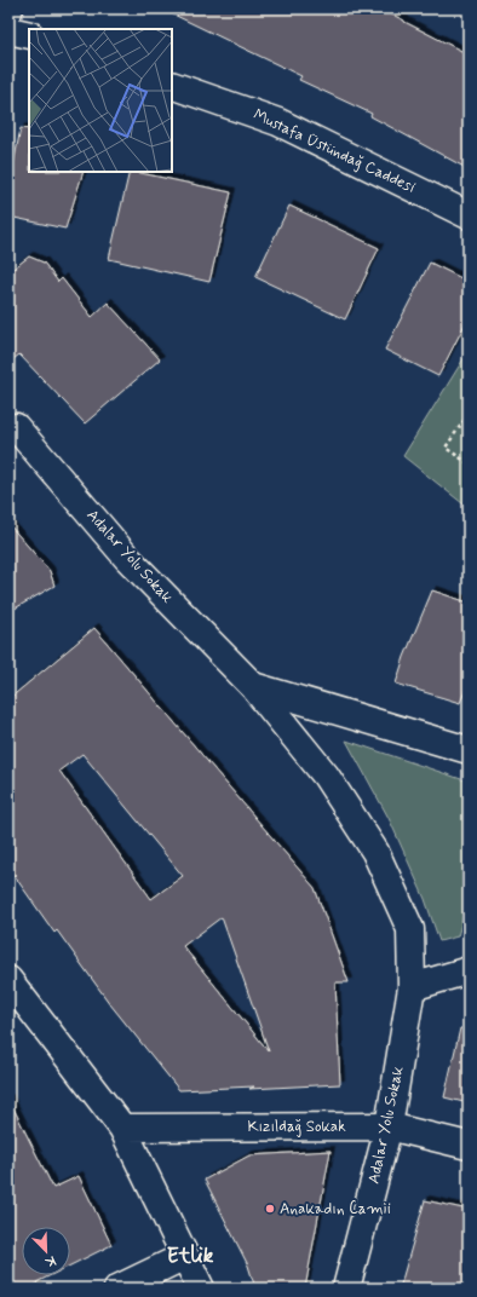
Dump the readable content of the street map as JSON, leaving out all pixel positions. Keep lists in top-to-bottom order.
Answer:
{
  "streets": {
    "street": ["Mustafa Üstündağ Caddesi", "Adalar Yolu Sokak", "Kızıldağ Sokak"]
  },
  "crossings": [
    ["Adalar Yolu Sokak", "Kızıldağ Sokak"]
  ],
  "districts": ["Etlik"],
  "places": ["Anakadın Camii"],
  "north": "bottom right"
}
